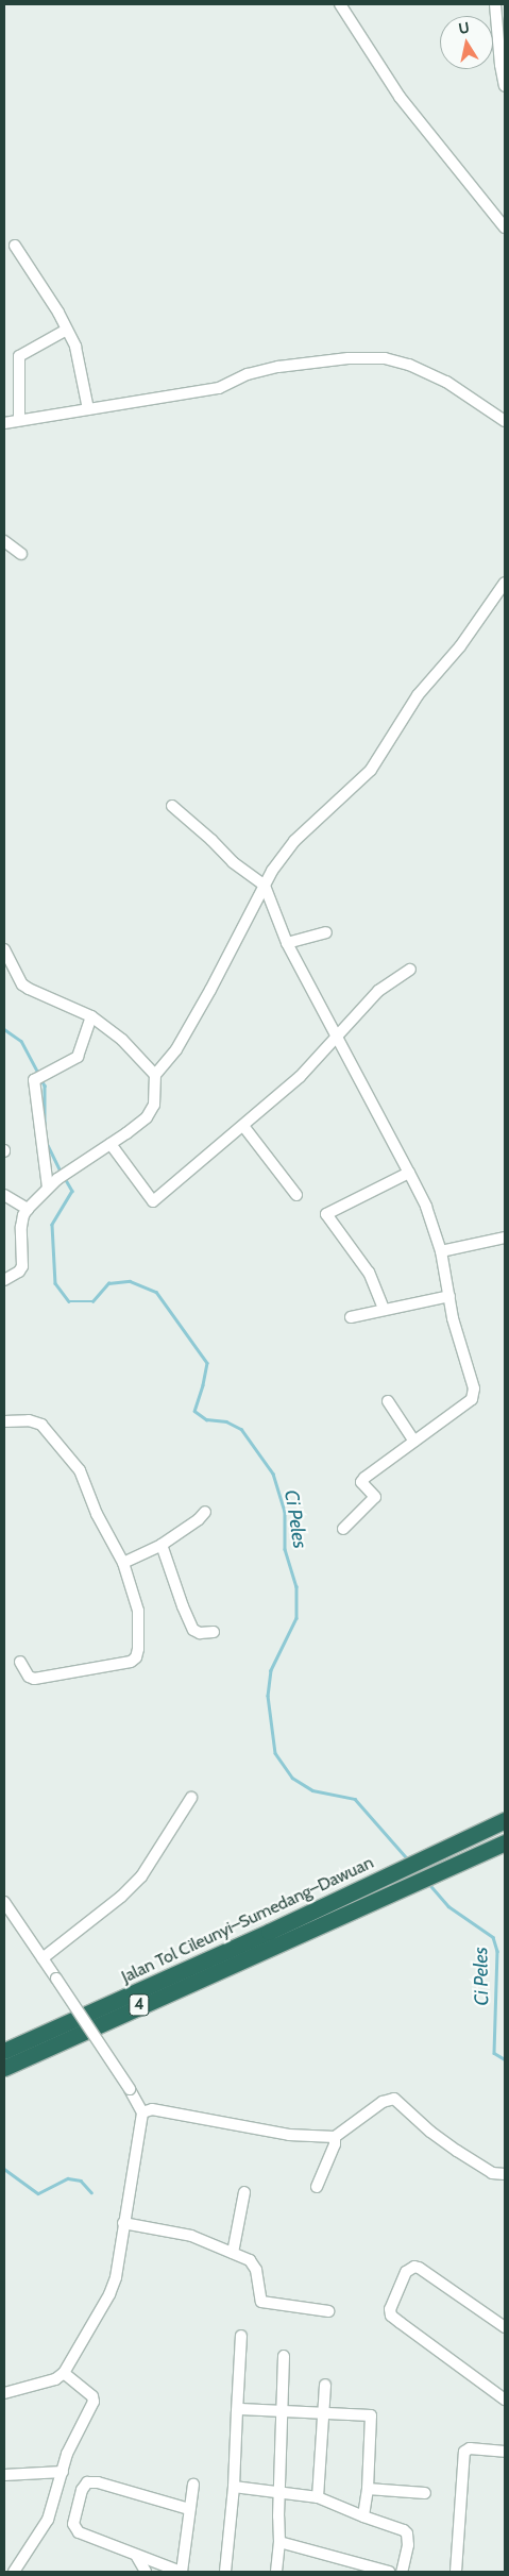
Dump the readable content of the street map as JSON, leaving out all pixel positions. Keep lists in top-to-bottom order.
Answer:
{
  "streets": {
    "highway": ["Jalan Tol Cileunyi–Sumedang–Dawuan", "4"]
  },
  "water": ["Ci Peles"],
  "north": "top"
}
